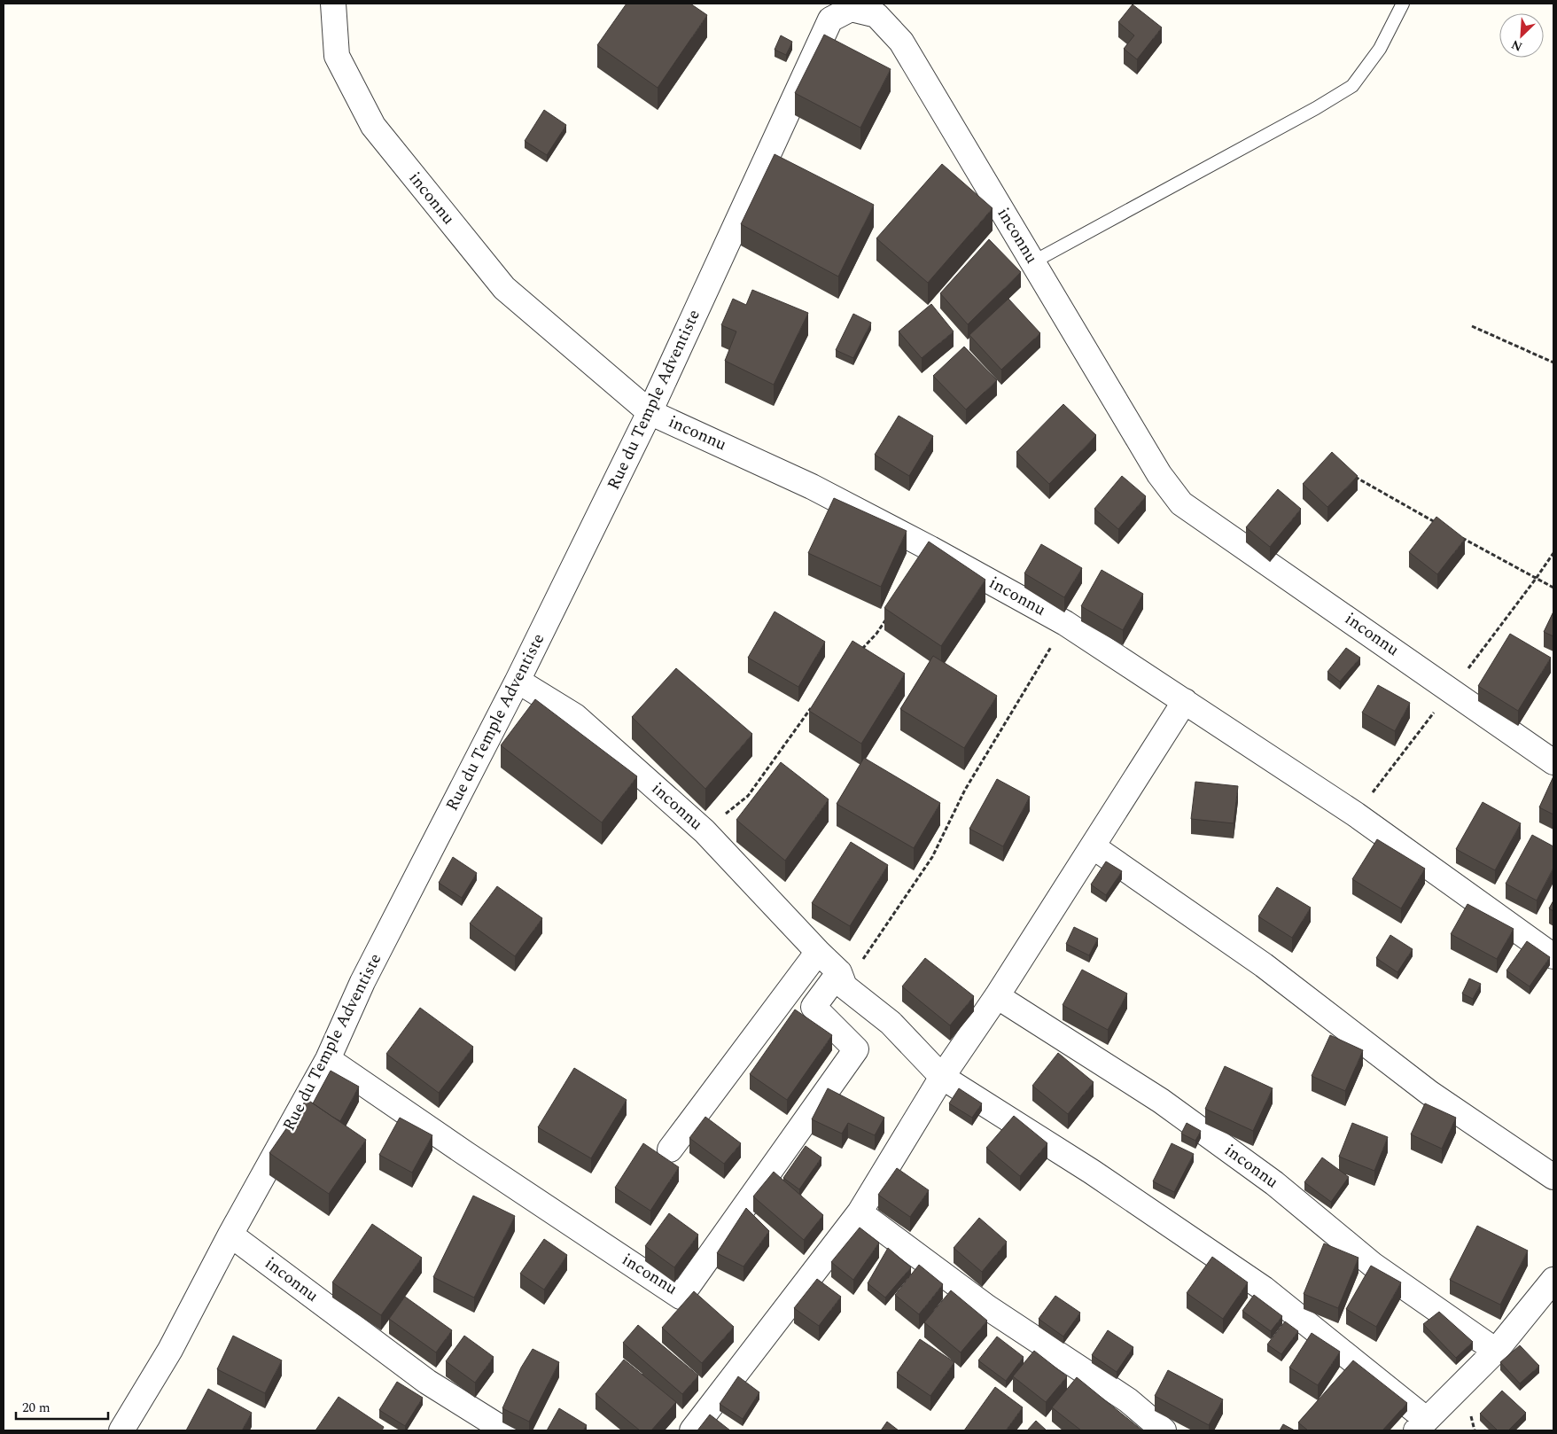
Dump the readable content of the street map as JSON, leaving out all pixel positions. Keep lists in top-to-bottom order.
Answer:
{
  "streets": {
    "street": ["inconnu", "Rue du Temple Adventiste"]
  },
  "crossings": [
    ["inconnu", "Rue du Temple Adventiste"]
  ],
  "scale_bar": "20 m",
  "north": "bottom left"
}
